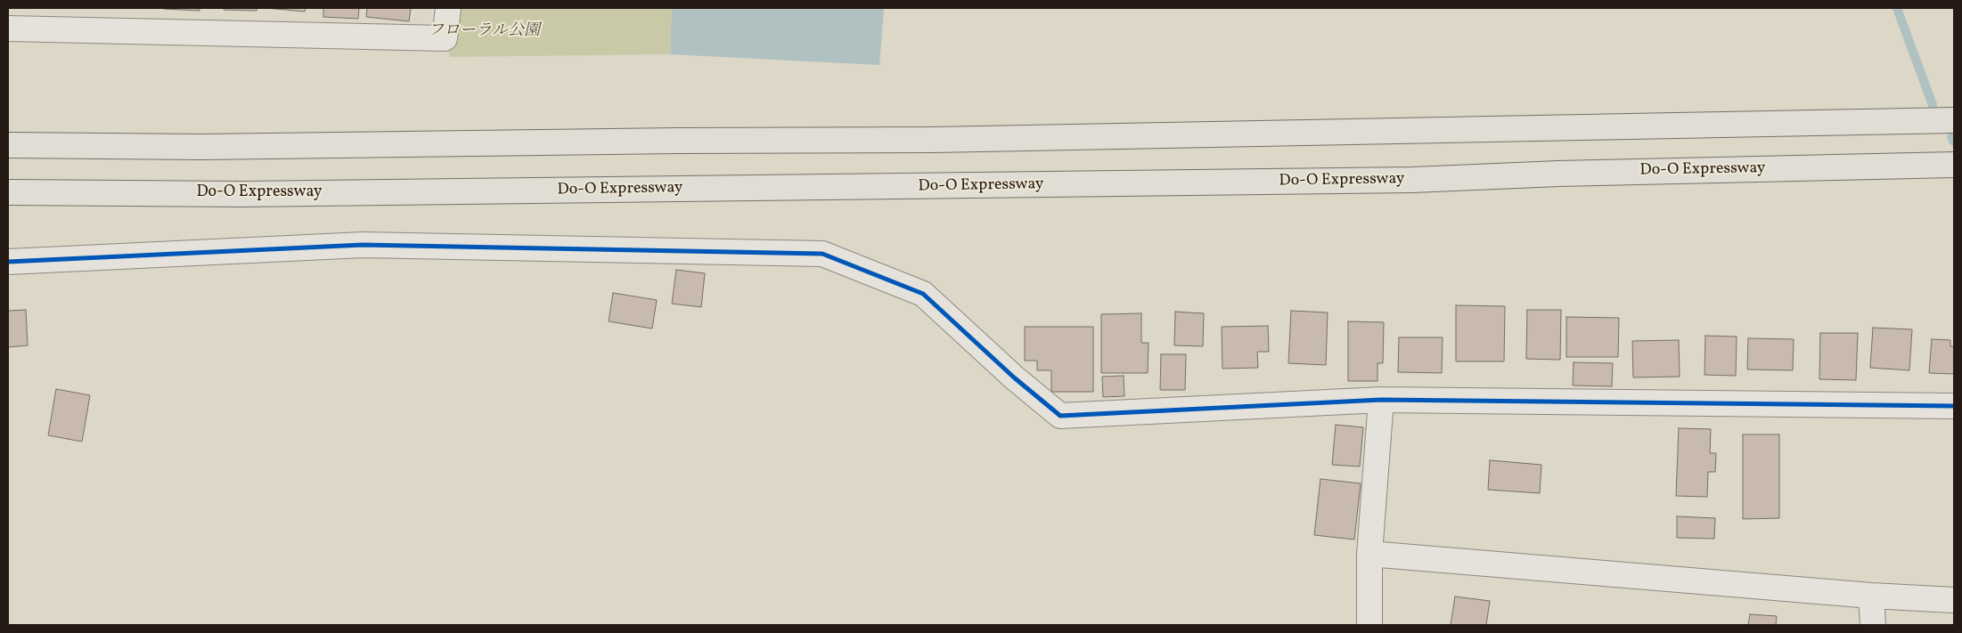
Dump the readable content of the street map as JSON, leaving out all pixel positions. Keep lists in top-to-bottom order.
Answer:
{
  "streets": {
    "highway": ["Do-O Expressway"]
  },
  "parks": ["フローラル公園"]
}
